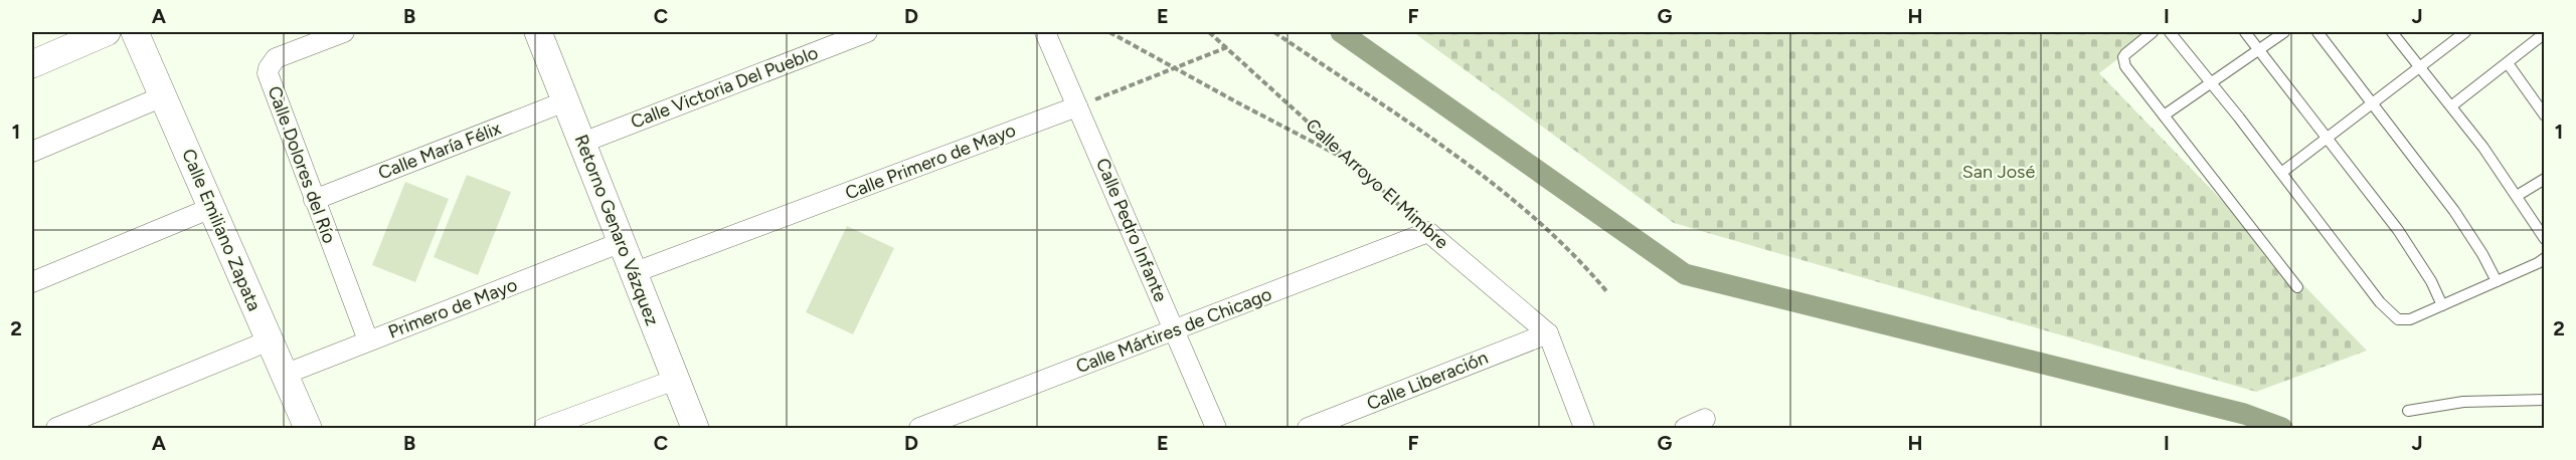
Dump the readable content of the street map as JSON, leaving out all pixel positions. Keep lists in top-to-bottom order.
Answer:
{
  "streets": {
    "street": [
      "Calle Victoria Del Pueblo",
      "Calle María Félix",
      "Calle Primero de Mayo",
      "Calle Dolores del Río",
      "Calle Arroyo El Mimbre",
      "Calle Emiliano Zapata",
      "Retorno Genaro Vázquez",
      "Calle Pedro Infante",
      "Primero de Mayo",
      "Calle Mártires de Chicago",
      "Calle Liberación"
    ]
  },
  "crossings": [
    ["Calle Victoria Del Pueblo", "Retorno Genaro Vázquez"],
    ["Calle María Félix", "Calle Dolores del Río"],
    ["Calle María Félix", "Retorno Genaro Vázquez"],
    ["Calle Primero de Mayo", "Retorno Genaro Vázquez"],
    ["Calle Primero de Mayo", "Calle Pedro Infante"],
    ["Calle Dolores del Río", "Primero de Mayo"],
    ["Calle Arroyo El Mimbre", "Calle Mártires de Chicago"],
    ["Calle Arroyo El Mimbre", "Calle Liberación"],
    ["Calle Emiliano Zapata", "Primero de Mayo"],
    ["Retorno Genaro Vázquez", "Primero de Mayo"],
    ["Calle Pedro Infante", "Calle Mártires de Chicago"]
  ],
  "parks": ["San José"],
  "grid": {
    "columns": [
      "A",
      "B",
      "C",
      "D",
      "E",
      "F",
      "G",
      "H",
      "I",
      "J"
    ],
    "rows": ["1", "2"]
  }
}
